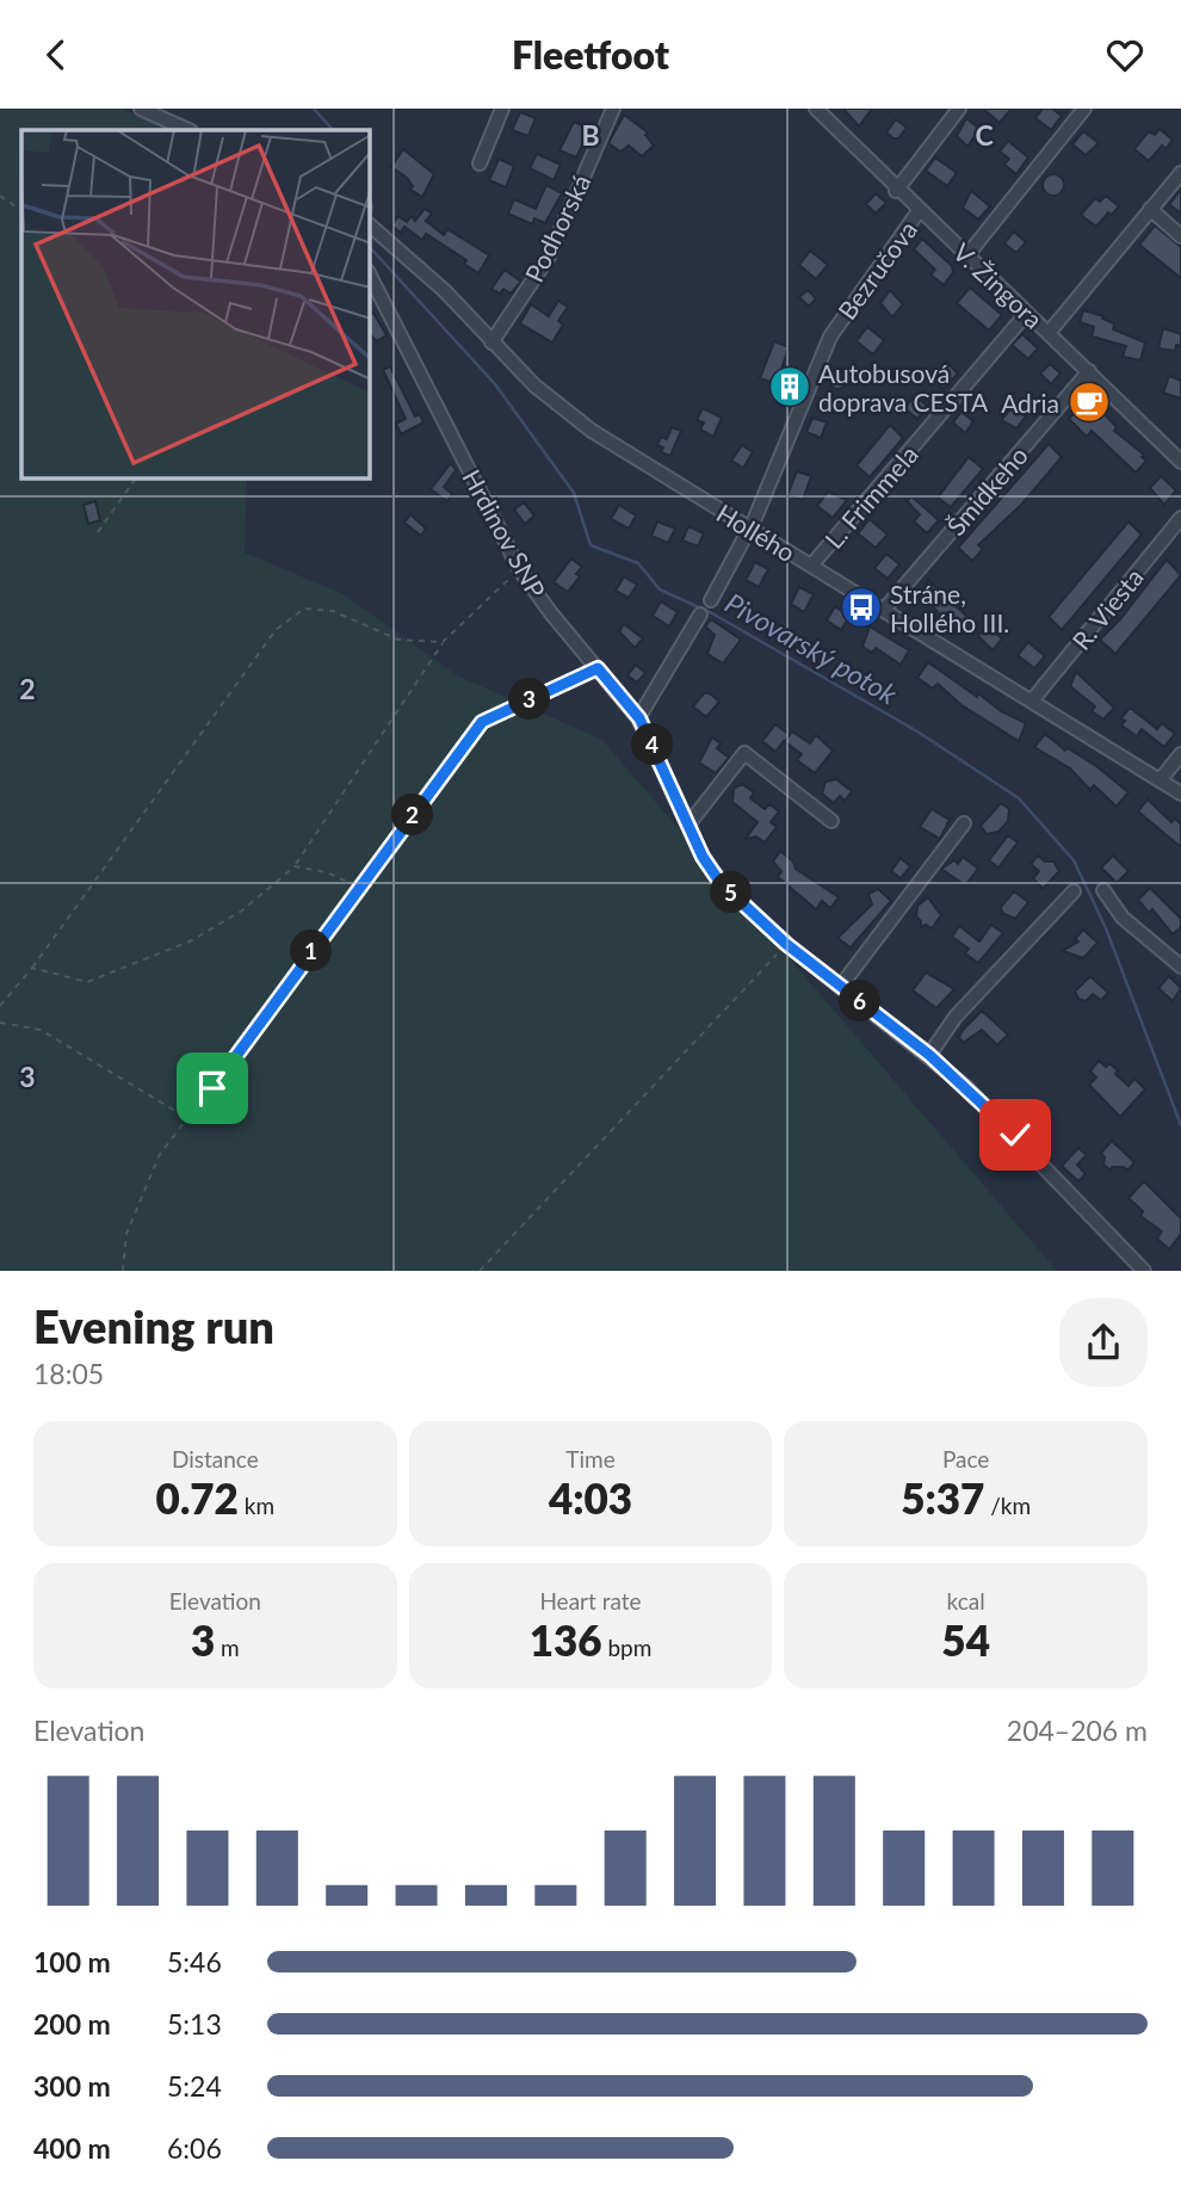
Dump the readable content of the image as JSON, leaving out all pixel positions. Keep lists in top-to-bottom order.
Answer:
{
  "streets": {
    "street": [
      "Podhorská",
      "Bezručova",
      "V. Žingora",
      "Šmidkeho",
      "L. Frimmela",
      "Hollého",
      "Hrdinov SNP",
      "R. Viesta"
    ]
  },
  "crossings": [
    ["Podhorská", "Hollého"],
    ["Bezručova", "V. Žingora"],
    ["Bezručova", "Hollého"],
    ["V. Žingora", "Šmidkeho"],
    ["V. Žingora", "L. Frimmela"],
    ["Šmidkeho", "Hollého"],
    ["L. Frimmela", "Hollého"],
    ["Hollého", "R. Viesta"]
  ],
  "water": ["Pivovarský potok"],
  "places": {
    "building": ["Autobusová doprava CESTA"],
    "cafe": ["Adria"],
    "bus stop": ["Stráne, Hollého III."]
  },
  "page": {
    "header": "Fleetfoot",
    "pins": [
      "3",
      "4",
      "2",
      "5",
      "1",
      "6"
    ],
    "heading": ["Evening run", "18:05"],
    "stats": [
      ["Distance", "0.72 km"],
      ["Time", "4:03"],
      ["Pace", "5:37 /km"],
      ["Elevation", "3 m"],
      ["Heart rate", "136 bpm"],
      ["kcal", "54"]
    ],
    "chart": ["Elevation", "204–206 m"],
    "list": [
      {
        "name": "100 m",
        "note": "5:46"
      },
      {
        "name": "200 m",
        "note": "5:13"
      },
      {
        "name": "300 m",
        "note": "5:24"
      },
      {
        "name": "400 m",
        "note": "6:06"
      }
    ]
  },
  "grid": {
    "columns": ["B", "C"],
    "rows": ["2", "3"]
  }
}
